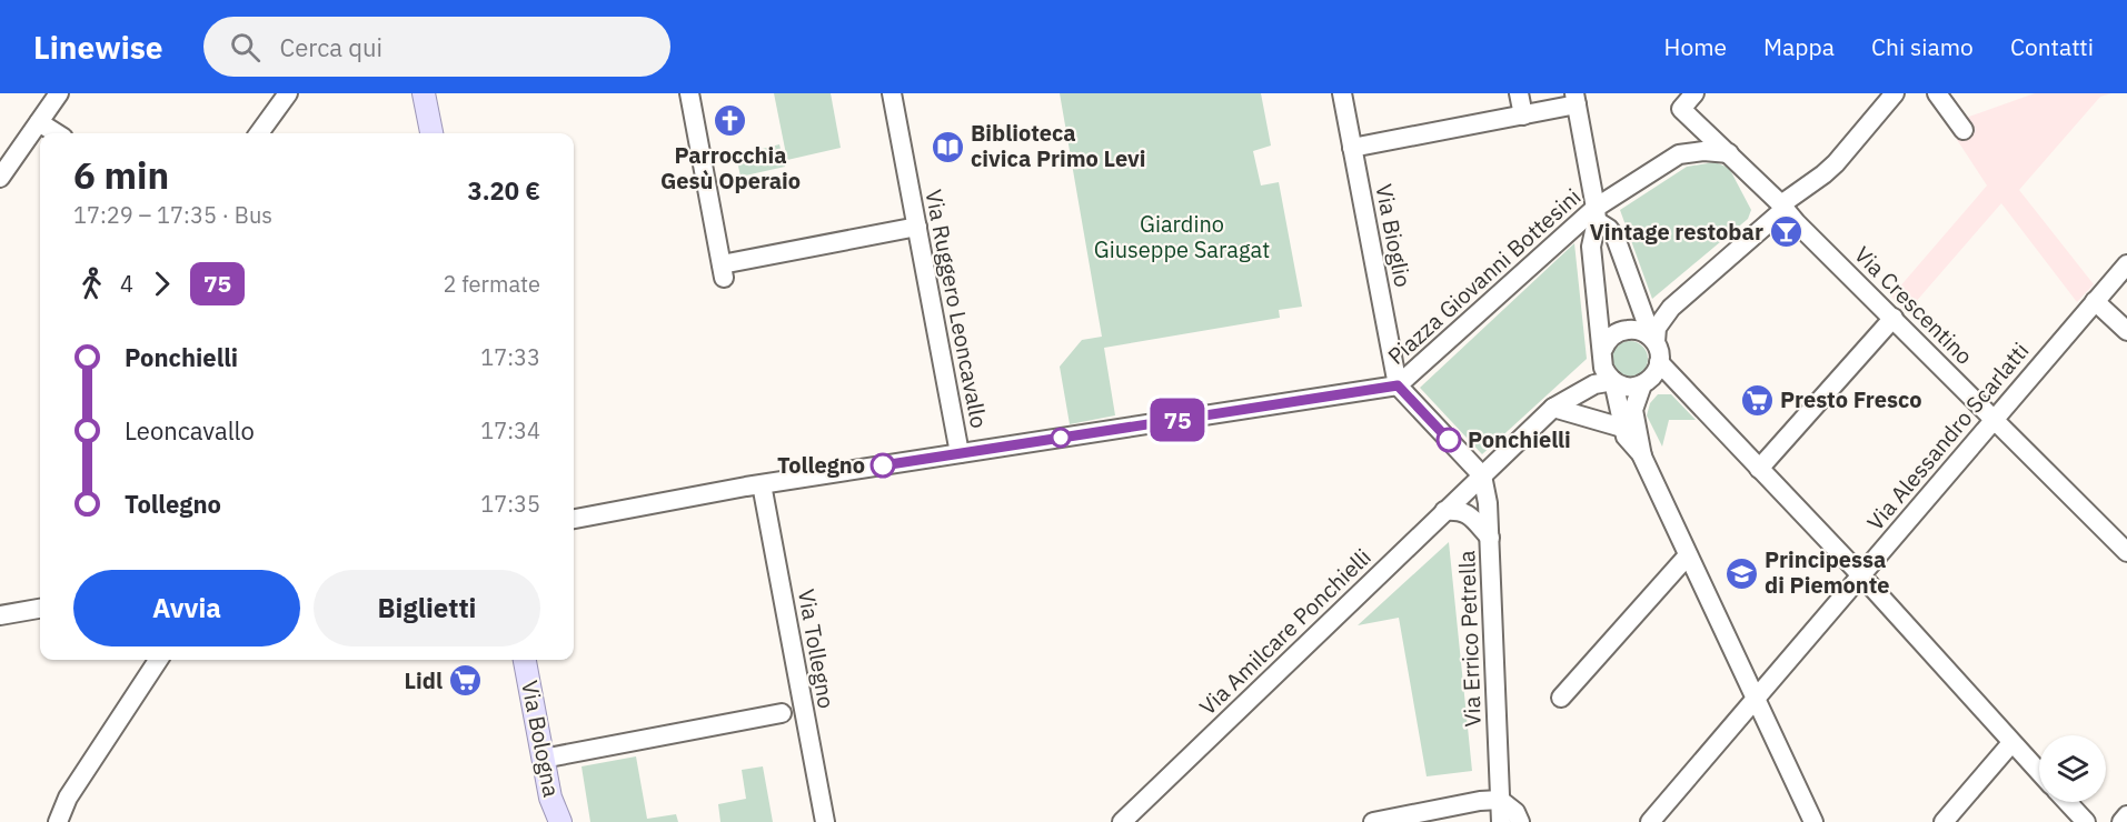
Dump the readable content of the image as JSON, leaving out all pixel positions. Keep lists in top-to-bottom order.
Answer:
{
  "streets": {
    "main road": ["Via Bologna"],
    "street": [
      "Via Bioglio",
      "Piazza Giovanni Bottesini",
      "Via Crescentino",
      "Via Ruggero Leoncavallo",
      "Via Alessandro Scarlatti",
      "Via Amilcare Ponchielli",
      "Via Errico Petrella",
      "Via Tollegno"
    ]
  },
  "crossings": [
    ["Via Bioglio", "Piazza Giovanni Bottesini"],
    ["Piazza Giovanni Bottesini", "Via Amilcare Ponchielli"],
    ["Piazza Giovanni Bottesini", "Via Errico Petrella"],
    ["Via Crescentino", "Via Alessandro Scarlatti"],
    ["Via Amilcare Ponchielli", "Via Errico Petrella"]
  ],
  "parks": ["Giardino Giuseppe Saragat"],
  "places": {
    "church": ["Parrocchia Gesù Operaio"],
    "library": ["Biblioteca civica Primo Levi"],
    "bar": ["Vintage restobar"],
    "supermarket": ["Presto Fresco", "Lidl"],
    "other": ["Ponchielli", "Tollegno"],
    "school or university": ["Principessa di Piemonte"]
  },
  "lines": ["bus line 75"],
  "page": {
    "header": "Linewise",
    "search": "Cerca qui",
    "nav": [
      "Home",
      "Mappa",
      "Chi siamo",
      "Contatti"
    ],
    "on_map": "75",
    "heading": ["6 min", "17:29 – 17:35 · Bus", "3.20 €"],
    "legs": ["4", "75", "2 fermate"],
    "list": [
      {
        "name": "Ponchielli",
        "value": "17:33"
      },
      {
        "name": "Leoncavallo",
        "value": "17:34"
      },
      {
        "name": "Tollegno",
        "value": "17:35"
      }
    ],
    "buttons": ["Avvia", "Biglietti"]
  }
}
